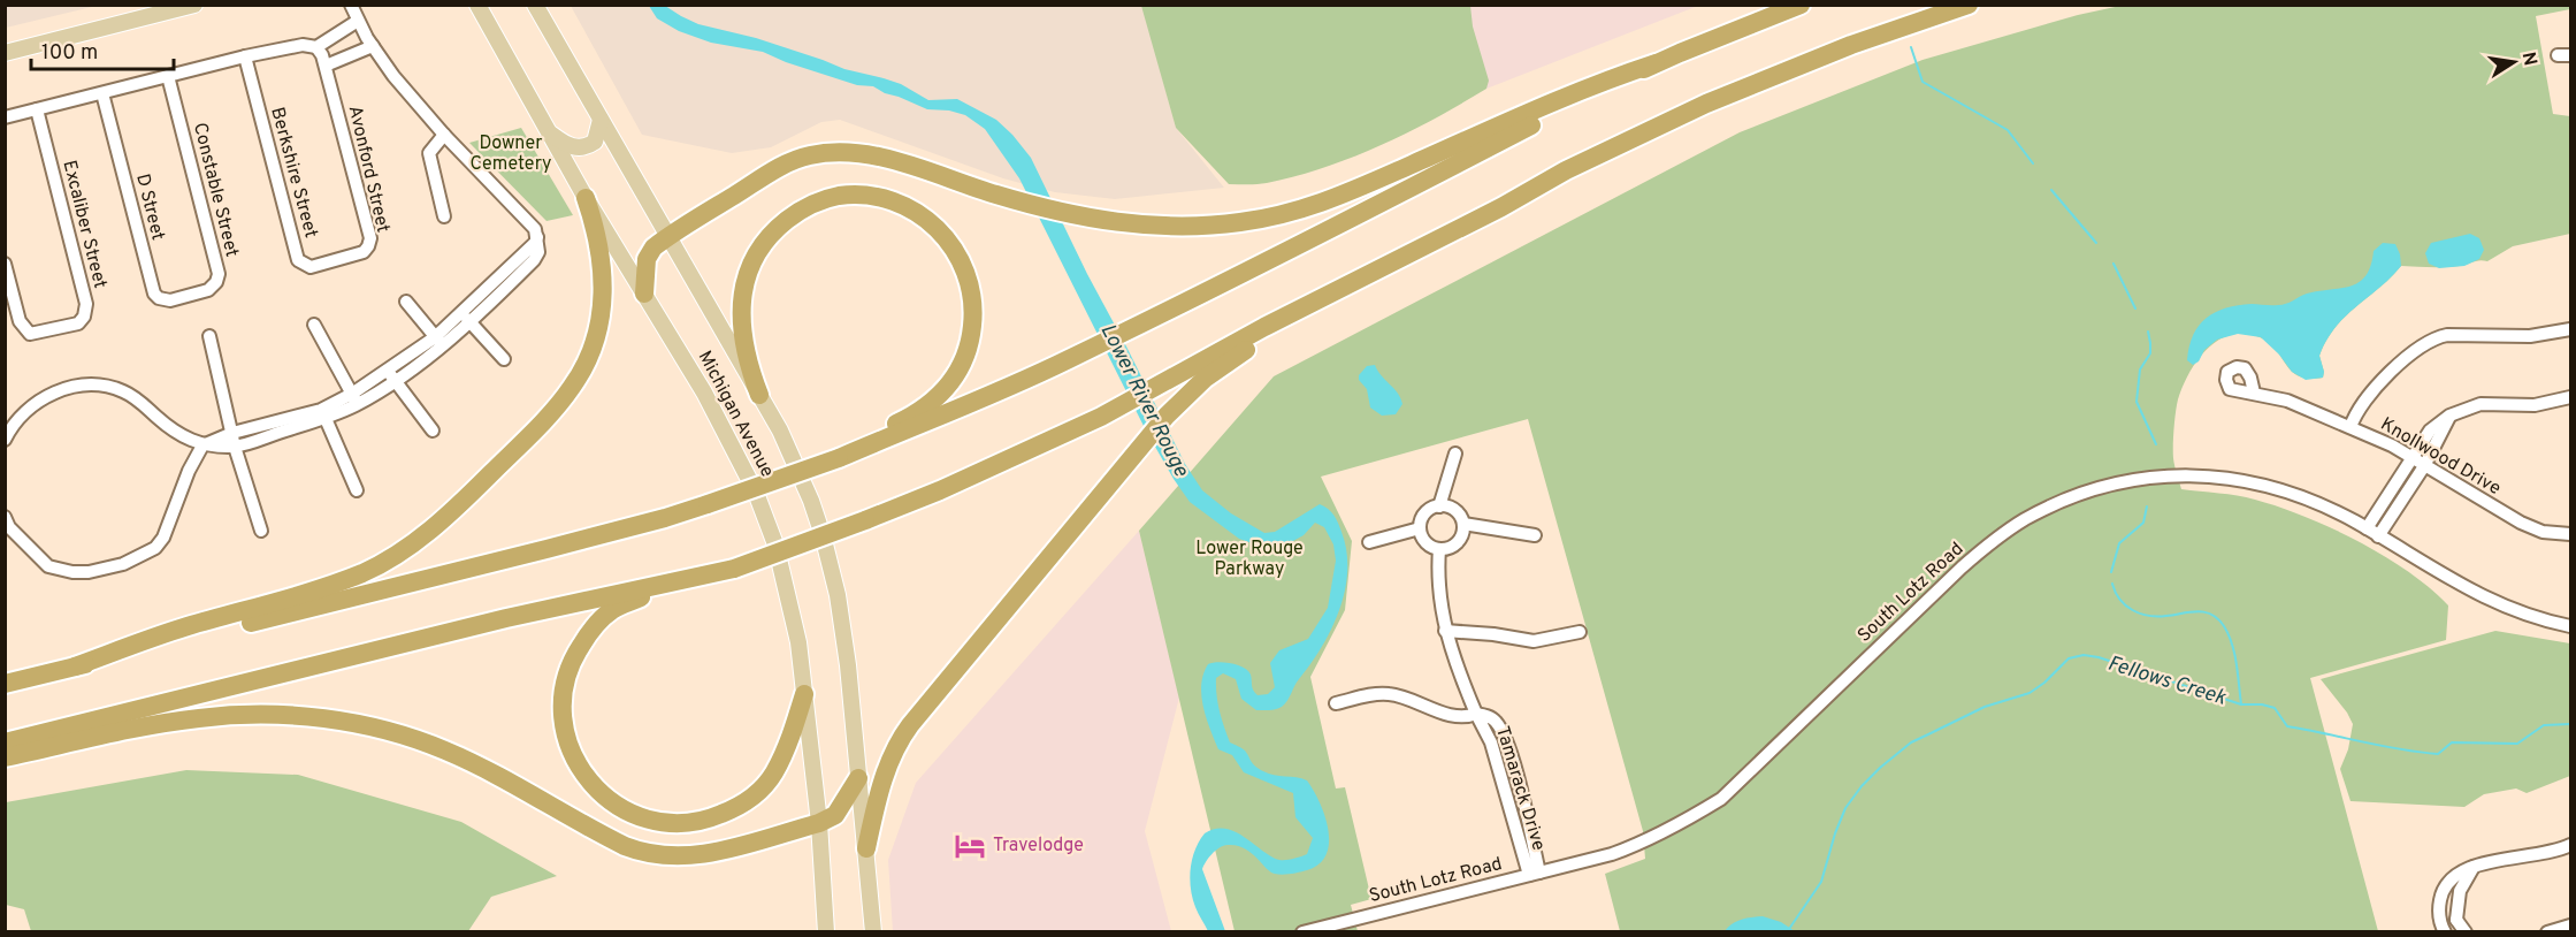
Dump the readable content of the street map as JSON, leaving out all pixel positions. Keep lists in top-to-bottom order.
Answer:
{
  "streets": {
    "main road": ["Michigan Avenue"],
    "street": [
      "Avonford Street",
      "Berkshire Street",
      "Constable Street",
      "D Street",
      "Excaliber Street",
      "Knollwood Drive",
      "South Lotz Road",
      "Tamarack Drive"
    ]
  },
  "crossings": [
    ["Avonford Street", "Berkshire Street"],
    ["Constable Street", "D Street"],
    ["South Lotz Road", "Tamarack Drive"]
  ],
  "water": ["Lower River Rouge", "Fellows Creek"],
  "parks": ["Downer Cemetery", "Lower Rouge Parkway"],
  "places": {
    "hotel": ["Travelodge"]
  },
  "scale_bar": "100 m",
  "north": "right"
}
